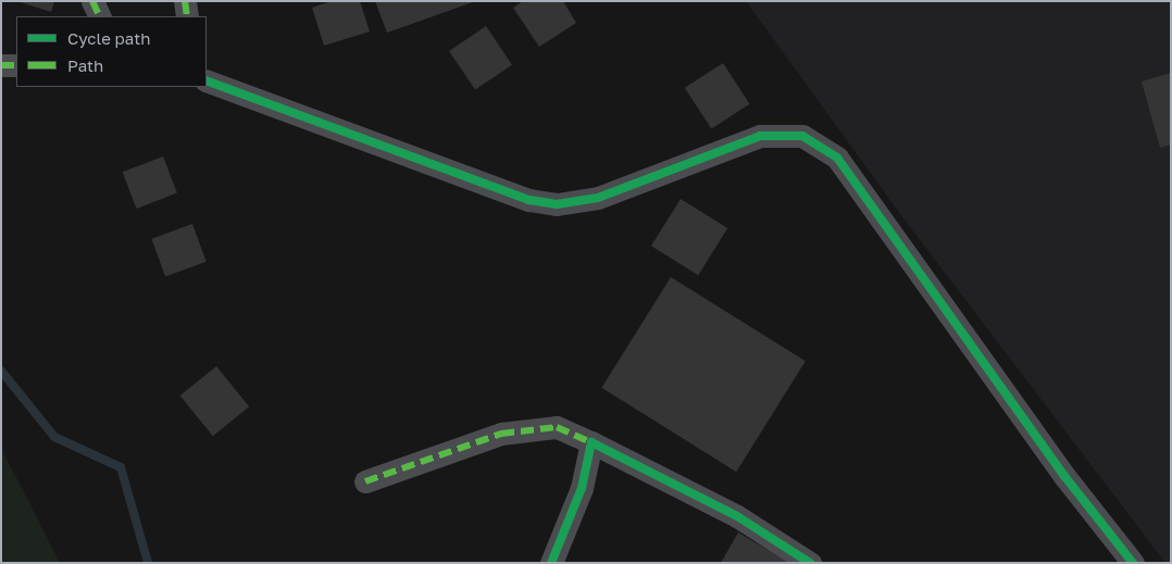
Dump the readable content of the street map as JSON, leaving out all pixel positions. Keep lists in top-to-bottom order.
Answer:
{
  "legend": ["Cycle path", "Path"]
}
